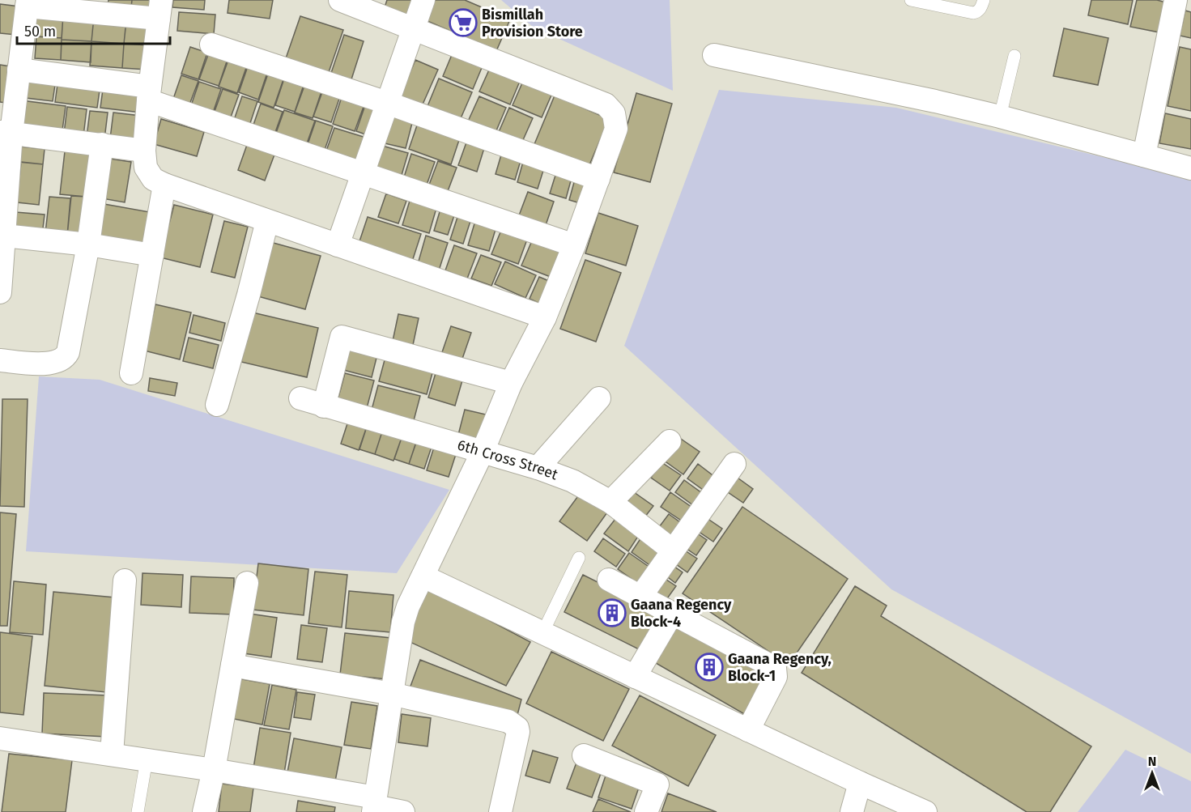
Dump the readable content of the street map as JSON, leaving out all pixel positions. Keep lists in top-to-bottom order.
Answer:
{
  "streets": {
    "street": ["6th Cross Street"]
  },
  "places": {
    "supermarket": ["Bismillah Provision Store"],
    "building": ["Gaana Regency Block-4", "Gaana Regency, Block-1"]
  },
  "scale_bar": "50 m",
  "north": "top"
}
